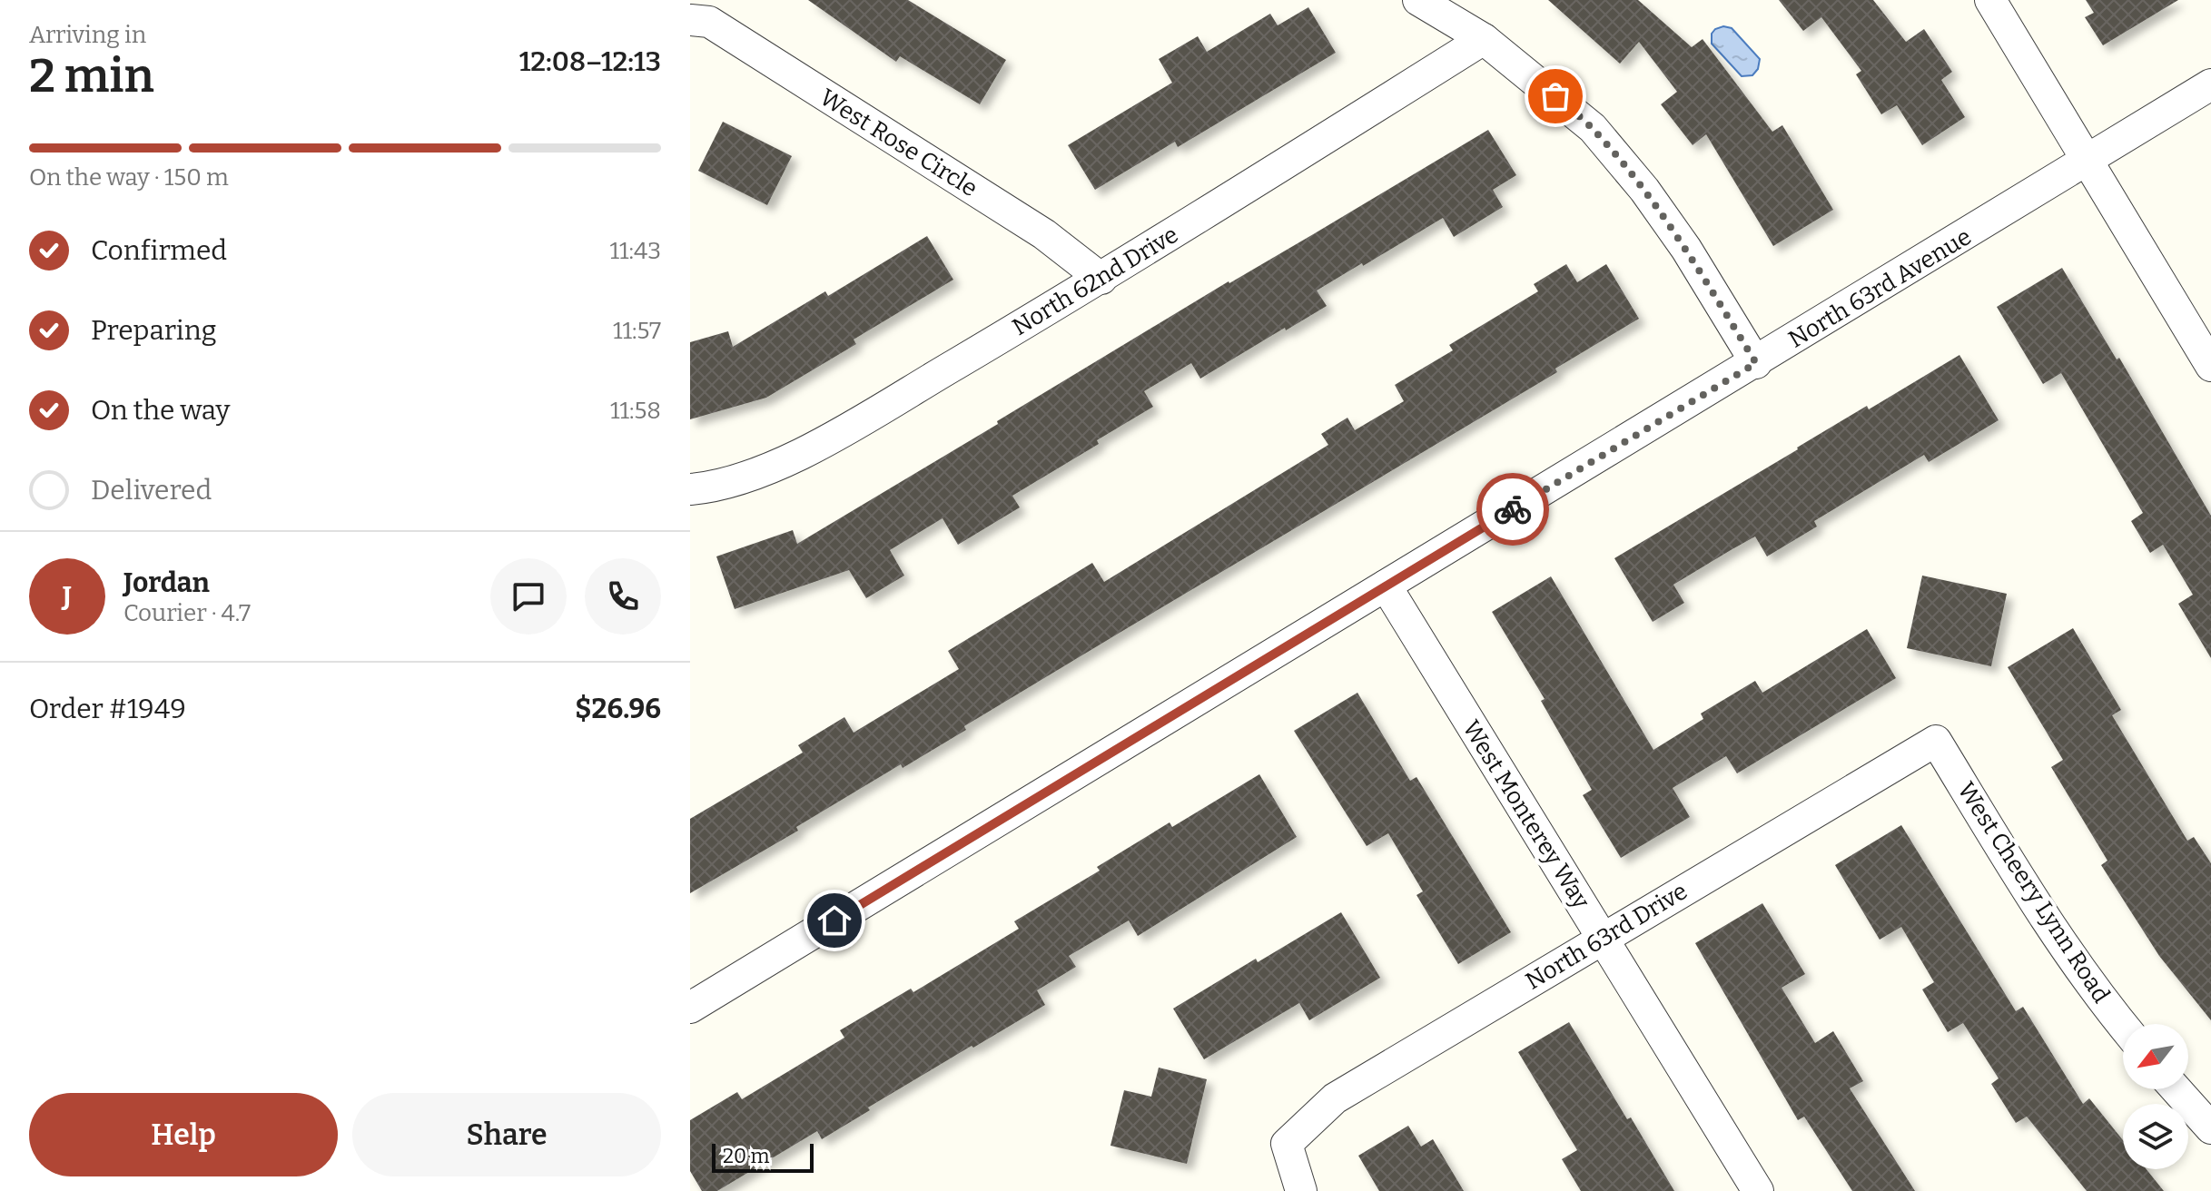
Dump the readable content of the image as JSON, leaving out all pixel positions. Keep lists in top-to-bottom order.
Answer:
{
  "streets": {
    "street": [
      "West Rose Circle",
      "North 62nd Drive",
      "North 63rd Avenue",
      "West Monterey Way",
      "West Cheery Lynn Road",
      "North 63rd Drive"
    ]
  },
  "crossings": [
    ["West Rose Circle", "North 62nd Drive"],
    ["North 63rd Avenue", "West Monterey Way"],
    ["West Monterey Way", "North 63rd Drive"],
    ["West Cheery Lynn Road", "North 63rd Drive"]
  ],
  "scale_bar": "20 m",
  "north": "bottom left",
  "page": {
    "heading": ["2 min", "Arriving in", "12:08–12:13"],
    "panel": [
      "Jordan",
      "Courier · 4.7",
      "Order #1949",
      "$26.96"
    ],
    "bar": "On the way · 150 m",
    "list": [
      ["Confirmed", "11:43"],
      ["Preparing", "11:57"],
      ["On the way", "11:58"],
      "Delivered"
    ],
    "round": "J",
    "buttons": ["Help", "Share"],
    "scale": "20 m"
  }
}
